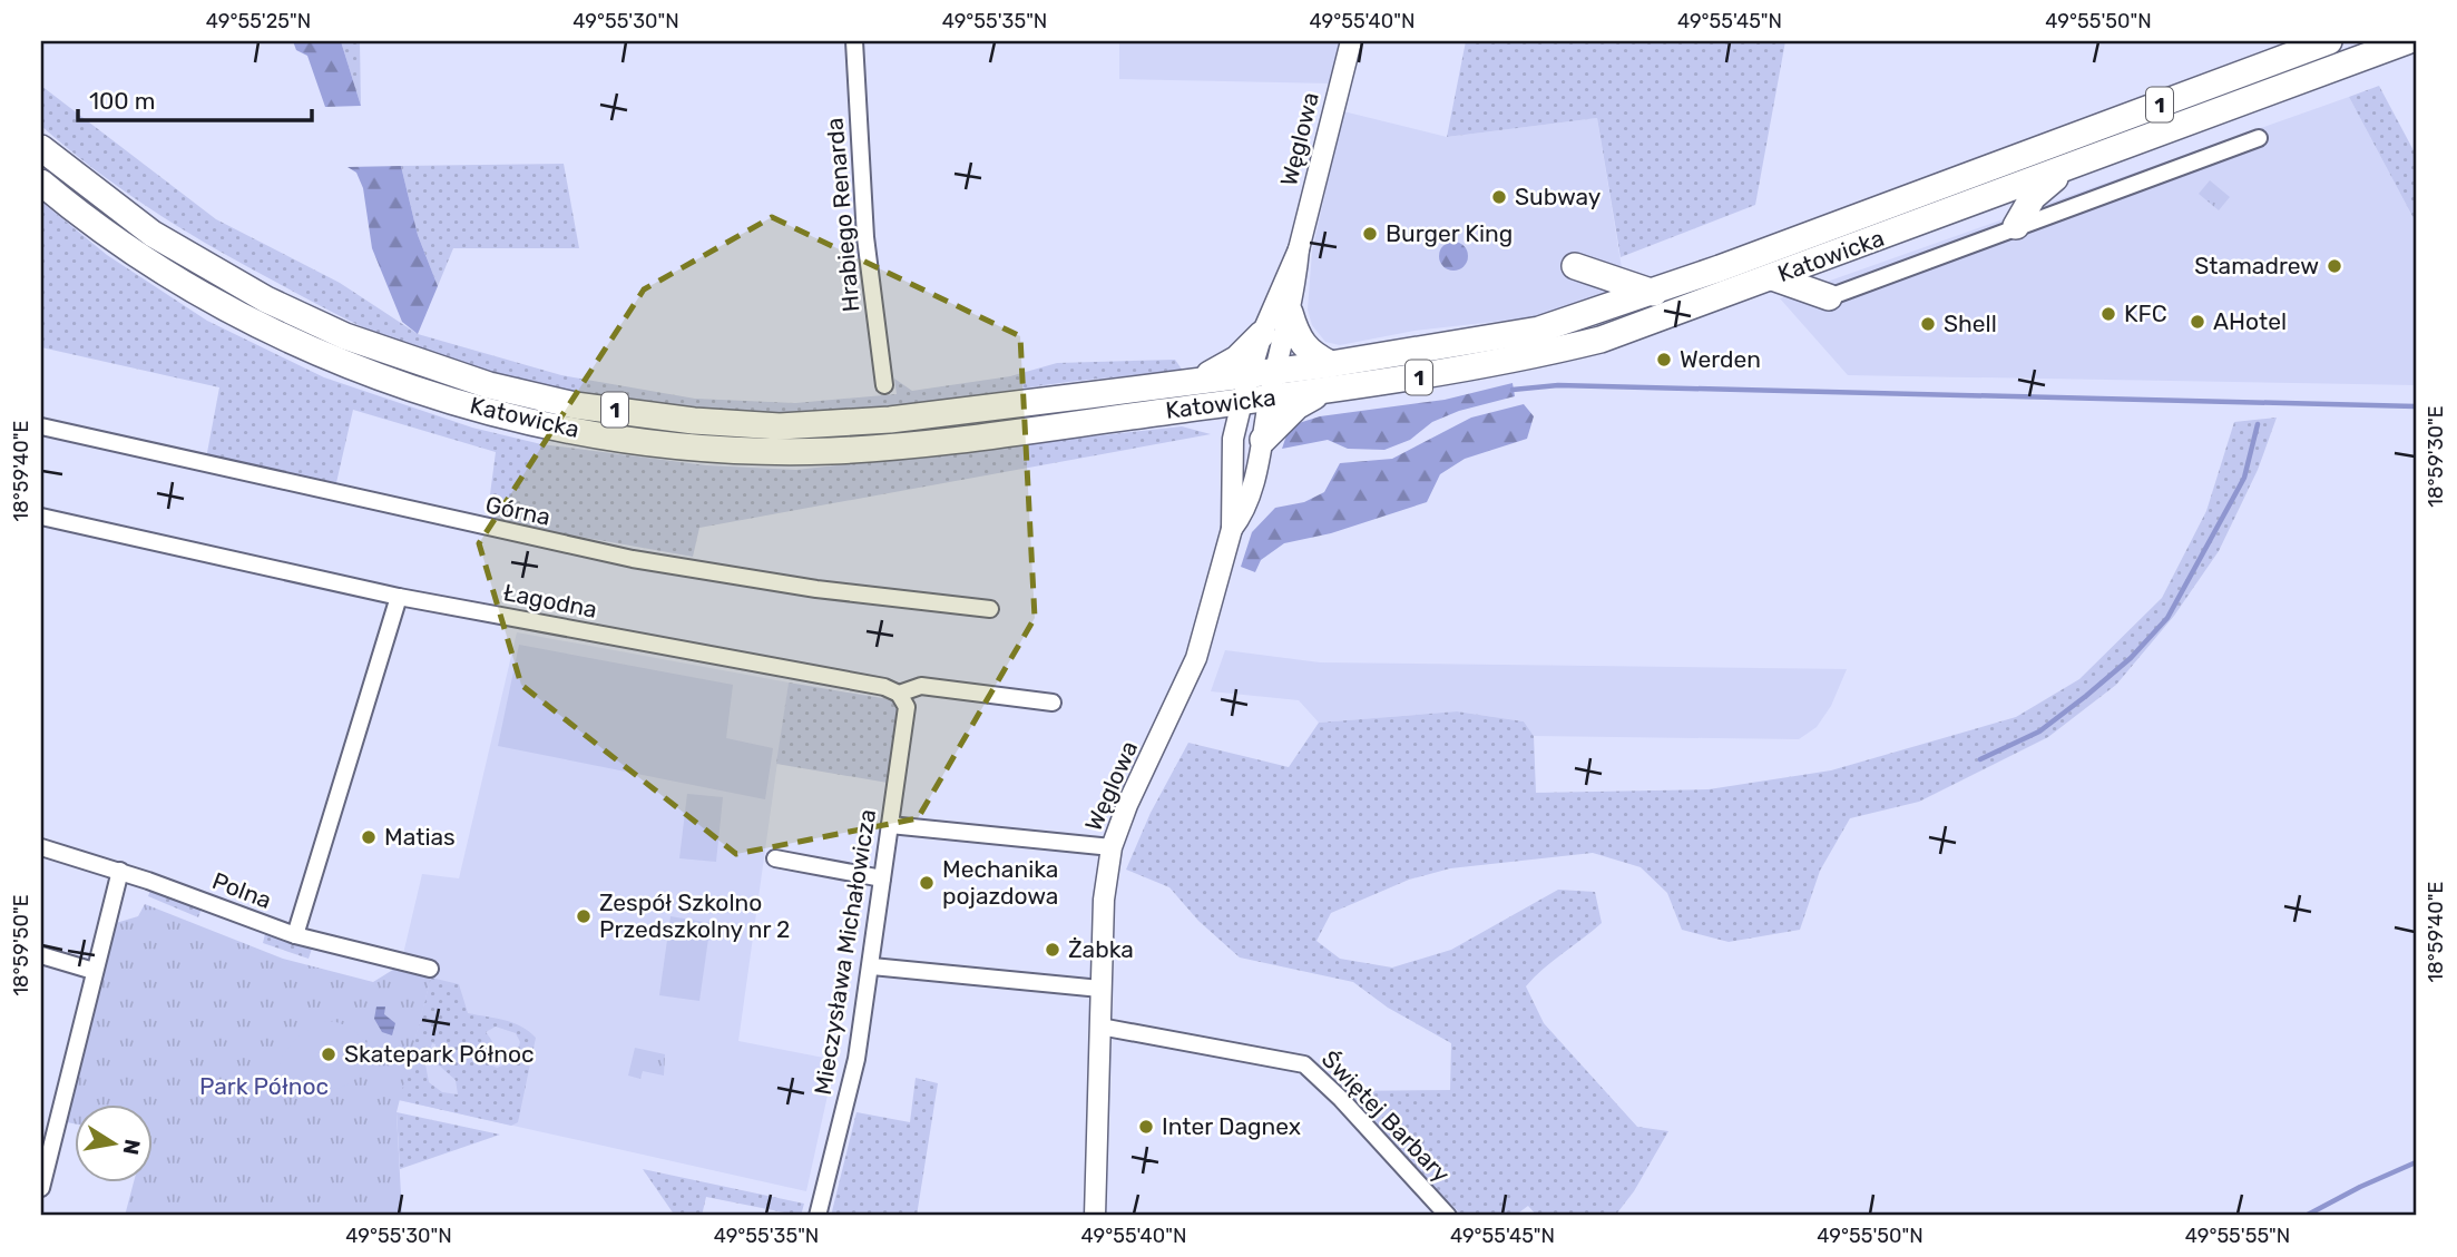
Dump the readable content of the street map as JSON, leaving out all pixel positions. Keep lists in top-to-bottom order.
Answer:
{
  "streets": {
    "main road": ["1", "Katowicka"],
    "street": [
      "Węglowa",
      "Hrabiego Renarda",
      "Górna",
      "Łagodna",
      "Polna",
      "Mieczysława Michałowicza",
      "Świętej Barbary"
    ]
  },
  "crossings": [
    ["Węglowa", "Katowicka"],
    ["Węglowa", "Świętej Barbary"],
    ["Łagodna", "Mieczysława Michałowicza"]
  ],
  "parks": ["Park Północ"],
  "places": [
    "Subway",
    "Burger King",
    "Stamadrew",
    "KFC",
    "AHotel",
    "Shell",
    "Werden",
    "Matias",
    "Mechanika pojazdowa",
    "Zespół Szkolno Przedszkolny nr 2",
    "Żabka",
    "Skatepark Północ",
    "Inter Dagnex"
  ],
  "scale_bar": "100 m",
  "north": "right",
  "coordinates": [
    "49°55'25\"N",
    "49°55'30\"N",
    "49°55'35\"N",
    "49°55'40\"N",
    "49°55'45\"N",
    "49°55'50\"N",
    "18°59'30\"E",
    "18°59'40\"E",
    "18°59'50\"E",
    "49°55'55\"N"
  ]
}
